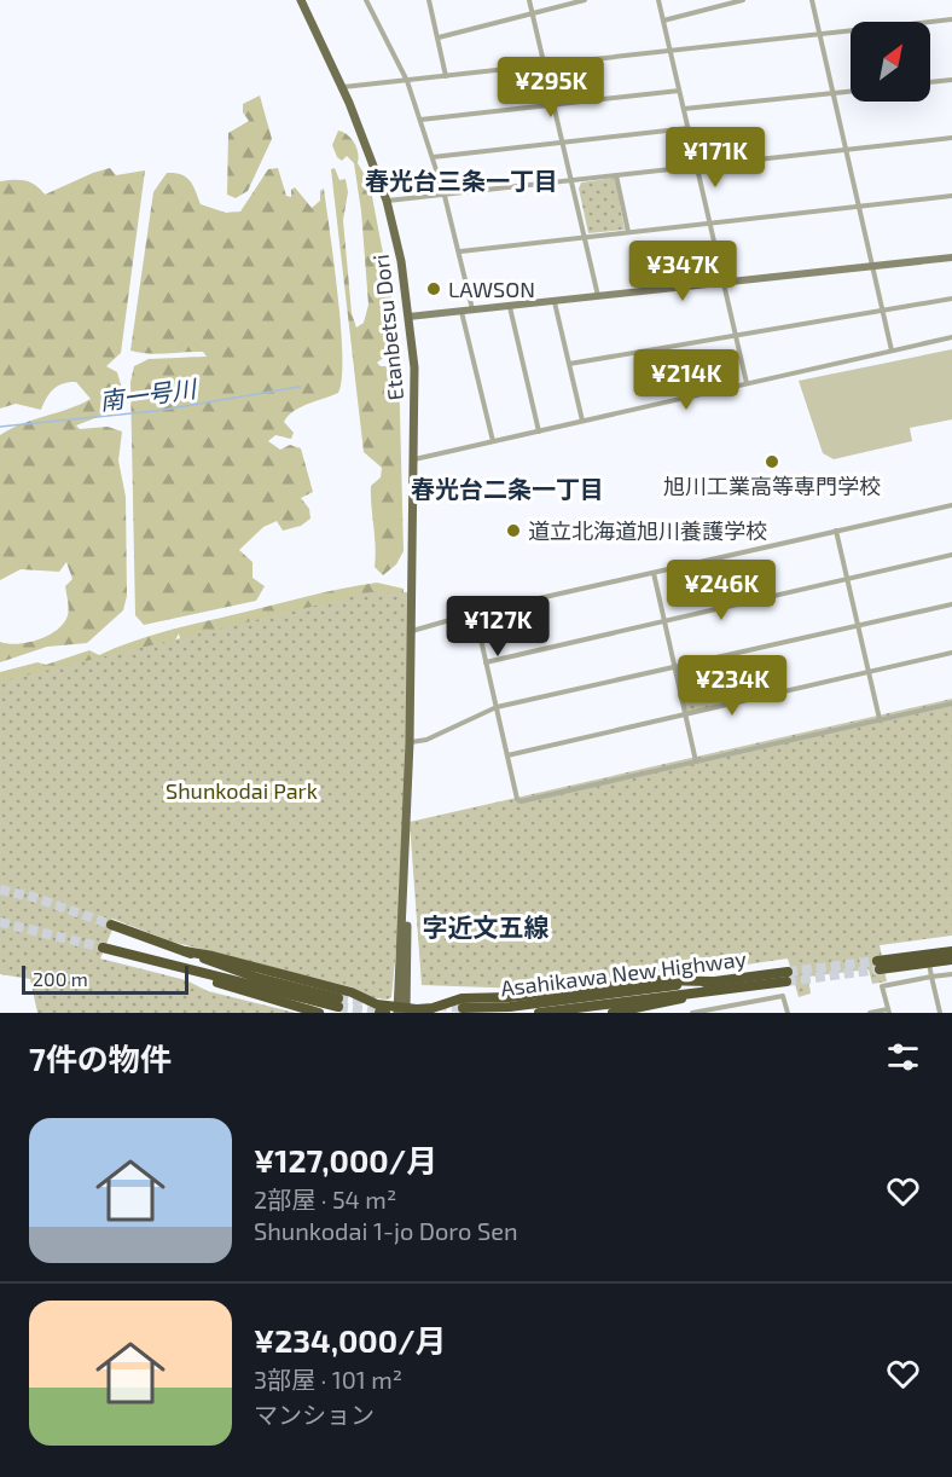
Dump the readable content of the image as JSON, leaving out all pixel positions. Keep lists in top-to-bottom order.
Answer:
{
  "streets": {
    "highway": ["Asahikawa New Highway"],
    "main road": ["Etanbetsu Dori"]
  },
  "districts": ["春光台三条一丁目", "春光台二条一丁目", "字近文五線"],
  "water": ["南一号川"],
  "parks": ["Shunkodai Park"],
  "places": ["LAWSON", "旭川工業高等専門学校", "道立北海道旭川養護学校"],
  "scale_bar": "200 m",
  "north": "top right",
  "page": {
    "price": [
      "¥295K",
      "¥171K",
      "¥347K",
      "¥214K",
      "¥246K",
      "¥127K",
      "¥234K"
    ],
    "scale": "200 m",
    "heading": "7件の物件",
    "list": [
      {
        "name": "¥127,000/月",
        "note": "2部屋 · 54 m² · Shunkodai 1-jo Doro Sen"
      },
      {
        "name": "¥234,000/月",
        "note": "3部屋 · 101 m² · マンション"
      }
    ]
  }
}
